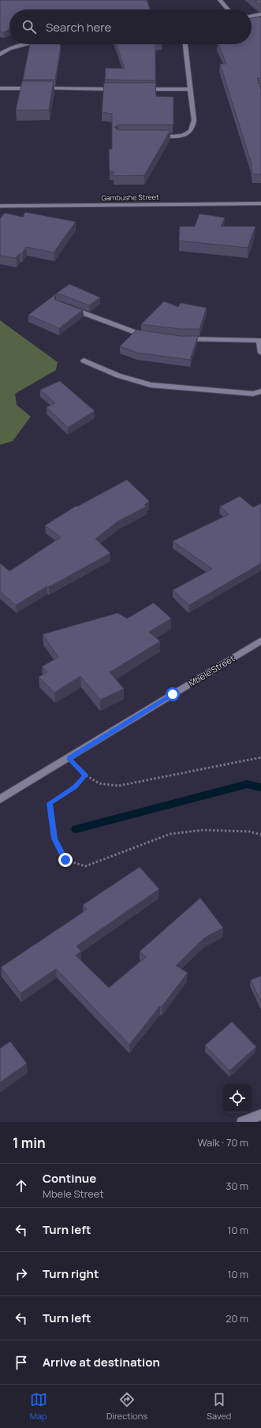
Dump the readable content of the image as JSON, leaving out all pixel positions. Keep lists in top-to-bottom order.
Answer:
{
  "streets": {
    "street": ["Gambushe Street", "Mbele Street"]
  },
  "page": {
    "search": "Search here",
    "heading": ["1 min", "Walk · 70 m"],
    "list": [
      ["Continue", "Mbele Street", "30 m"],
      ["Turn left", "10 m"],
      ["Turn right", "10 m"],
      ["Turn left", "20 m"],
      "Arrive at destination"
    ],
    "nav": ["Map", "Directions", "Saved"]
  }
}
